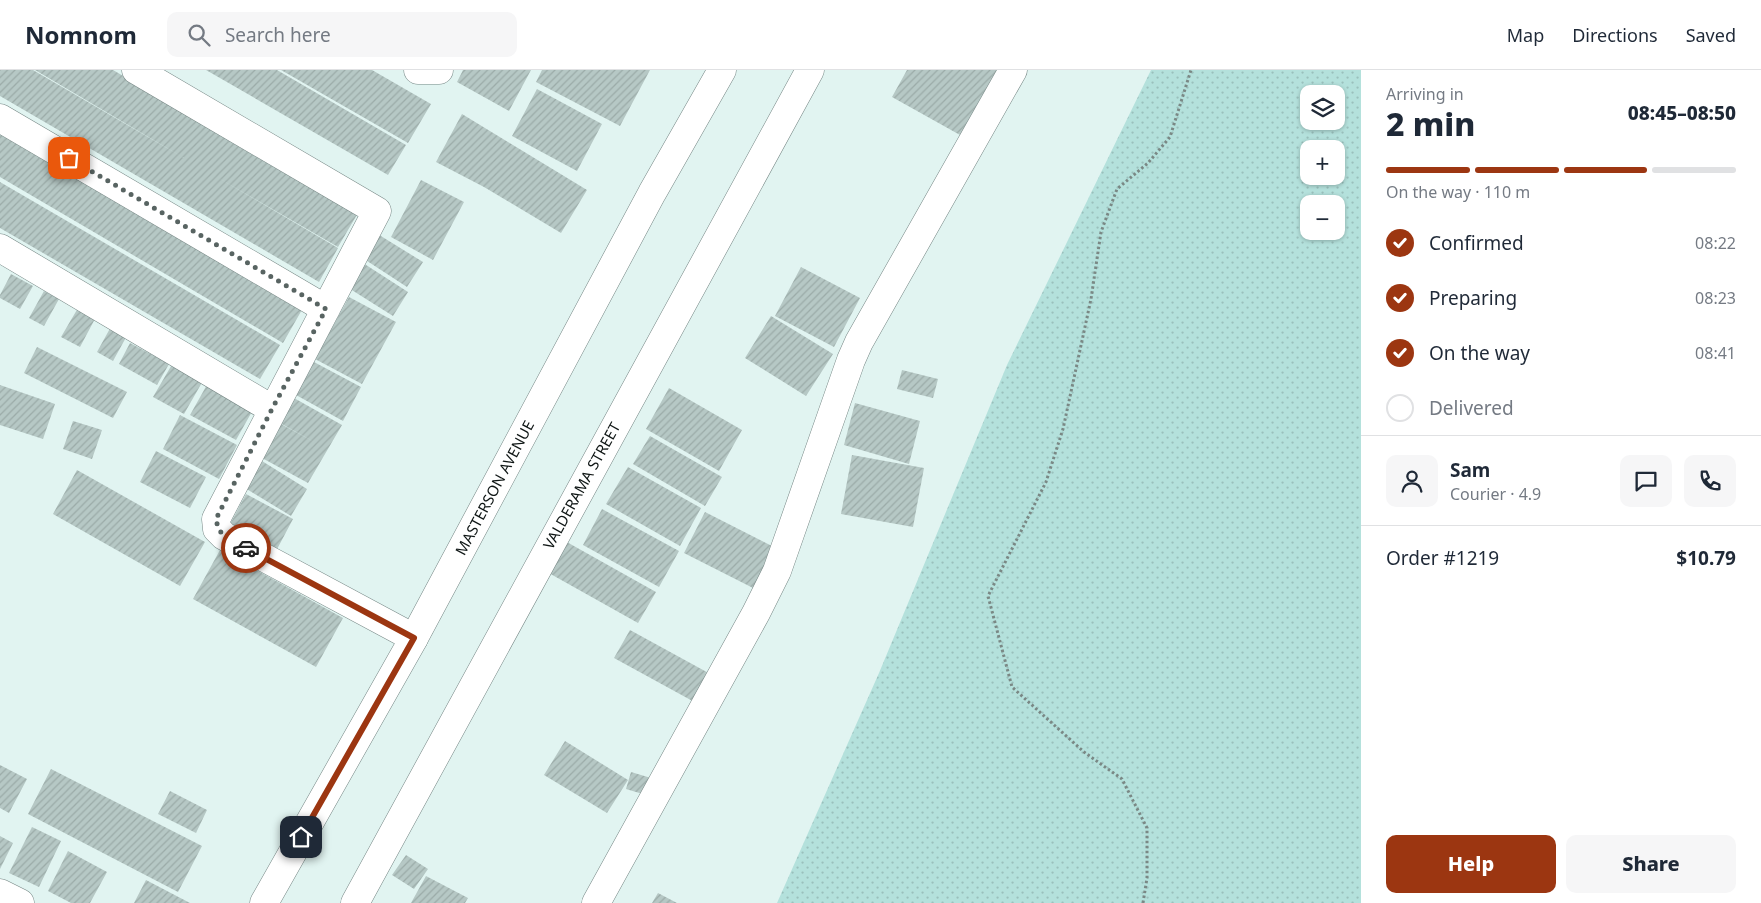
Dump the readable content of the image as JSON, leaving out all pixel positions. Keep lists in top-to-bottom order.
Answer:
{
  "streets": {
    "street": ["VALDERAMA STREET", "MASTERSON AVENUE"]
  },
  "page": {
    "header": "Nomnom",
    "search": "Search here",
    "nav": ["Map", "Directions", "Saved"],
    "heading": ["2 min", "Arriving in", "08:45–08:50"],
    "panel": [
      "Sam",
      "Courier · 4.9",
      "Order #1219",
      "$10.79"
    ],
    "map_buttons": ["+", "−"],
    "bar": "On the way · 110 m",
    "list": [
      ["Confirmed", "08:22"],
      ["Preparing", "08:23"],
      ["On the way", "08:41"],
      "Delivered"
    ],
    "buttons": ["Help", "Share"]
  }
}
